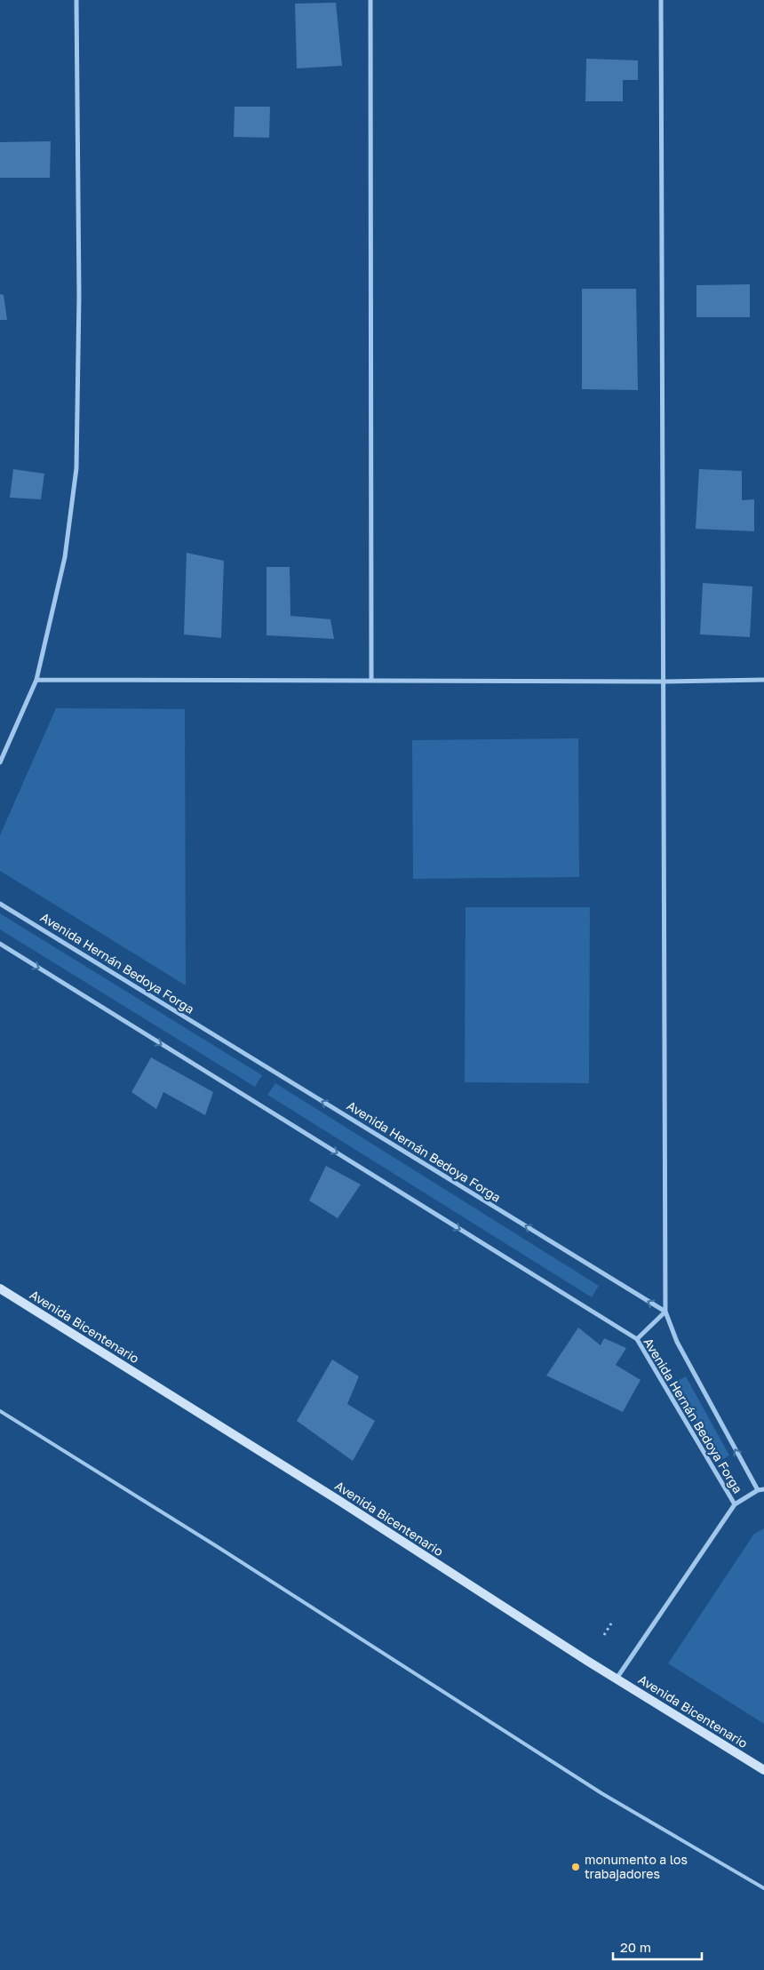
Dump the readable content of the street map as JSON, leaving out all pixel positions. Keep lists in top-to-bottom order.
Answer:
{
  "streets": {
    "main road": ["Avenida Bicentenario"],
    "street": ["Avenida Hernán Bedoya Forga"]
  },
  "places": ["monumento a los trabajadores"],
  "scale_bar": "20 m"
}
